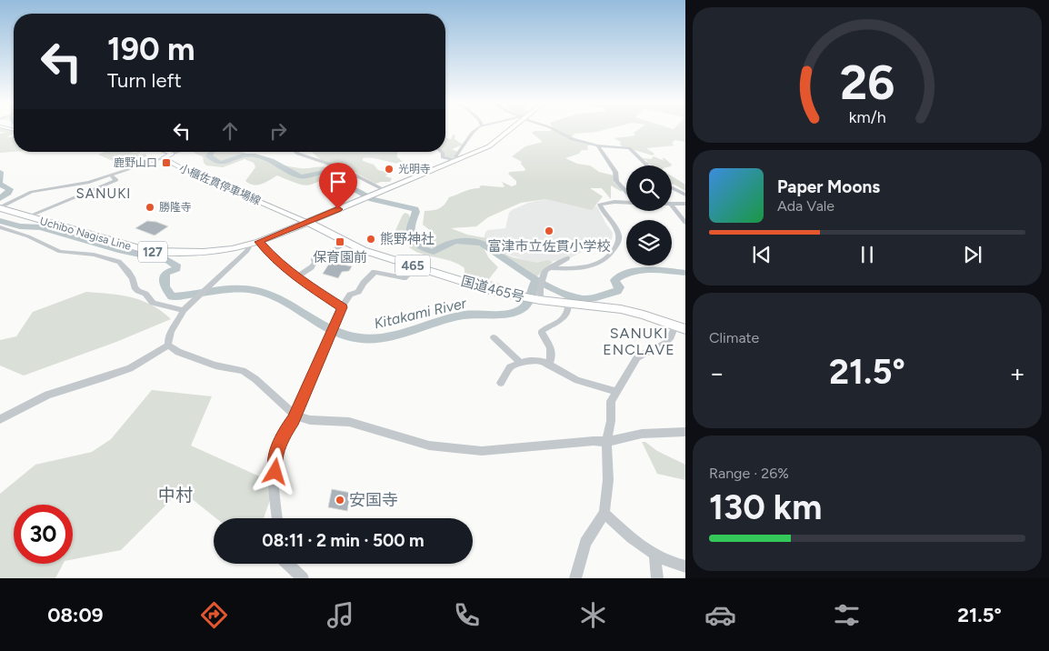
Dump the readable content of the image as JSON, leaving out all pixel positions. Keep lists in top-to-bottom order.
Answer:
{
  "streets": {
    "highway": [
      "Uchibo Nagisa Line",
      "127",
      "465",
      "国道465号"
    ],
    "main road": ["小櫃佐貫停車場線"]
  },
  "crossings": [
    ["小櫃佐貫停車場線", "Uchibo Nagisa Line"],
    ["小櫃佐貫停車場線", "国道465号"],
    ["Uchibo Nagisa Line", "国道465号"]
  ],
  "districts": ["SANUKI", "SANUKI ENCLAVE", "中村"],
  "water": ["Kitakami River"],
  "places": {
    "transit": ["鹿野山口", "保育園前"],
    "other": [
      "光明寺",
      "勝隆寺",
      "富津市立佐貫小学校",
      "熊野神社",
      "安国寺"
    ]
  },
  "page": {
    "turn": ["190 m", "Turn left"],
    "song": ["Paper Moons", "Ada Vale"],
    "tile": [
      "Climate",
      ["Range · 26%", "130 km"]
    ],
    "heat": ["−", "21.5°", "+"],
    "limit": "30",
    "trip": "08:11 · 2 min · 500 m",
    "tabs": ["08:09", "21.5°"],
    "gauge": ["26", "km/h"]
  }
}
